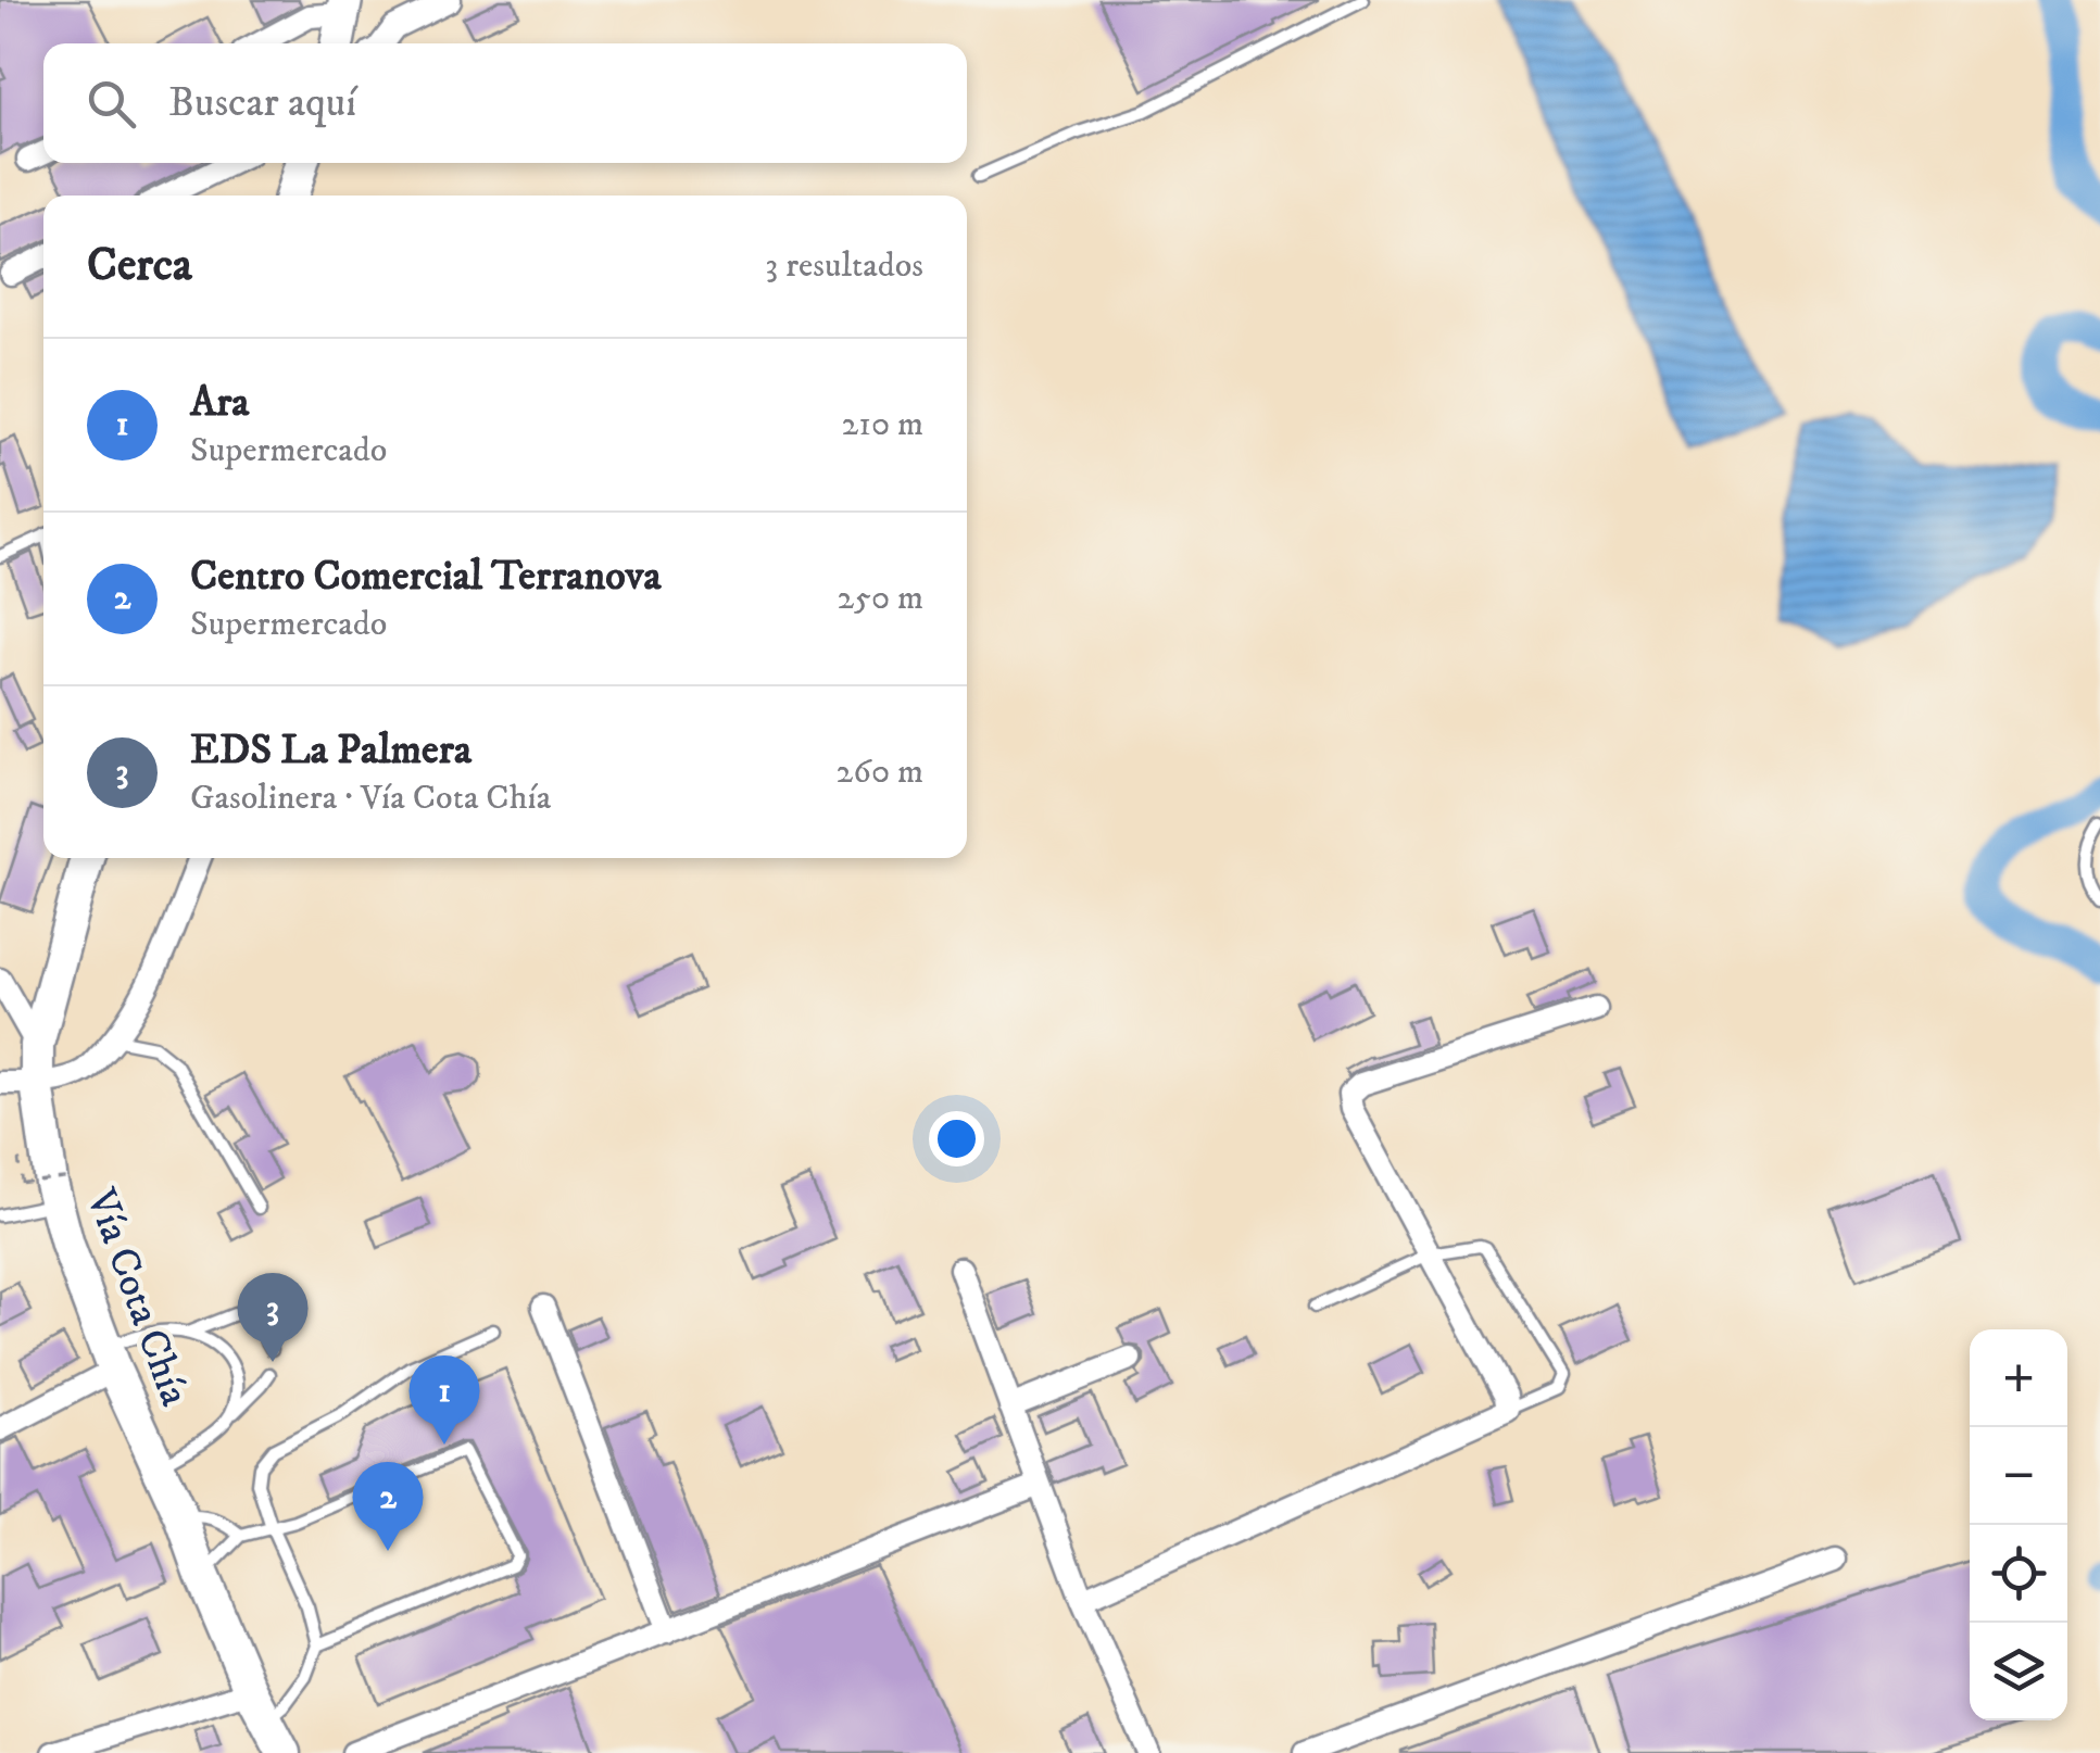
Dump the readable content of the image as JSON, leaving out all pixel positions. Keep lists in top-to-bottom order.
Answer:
{
  "streets": {
    "main road": ["Vía Cota Chía"]
  },
  "page": {
    "search": "Buscar aquí",
    "heading": ["Cerca", "3 resultados"],
    "list": [
      {
        "mark": "1",
        "name": "Ara",
        "note": "Supermercado",
        "value": "210 m"
      },
      {
        "mark": "2",
        "name": "Centro Comercial Terranova",
        "note": "Supermercado",
        "value": "250 m"
      },
      {
        "mark": "3",
        "name": "EDS La Palmera",
        "note": "Gasolinera · Vía Cota Chía",
        "value": "260 m"
      }
    ],
    "pins": ["3", "1", "2"],
    "map_buttons": ["+", "−"]
  }
}
